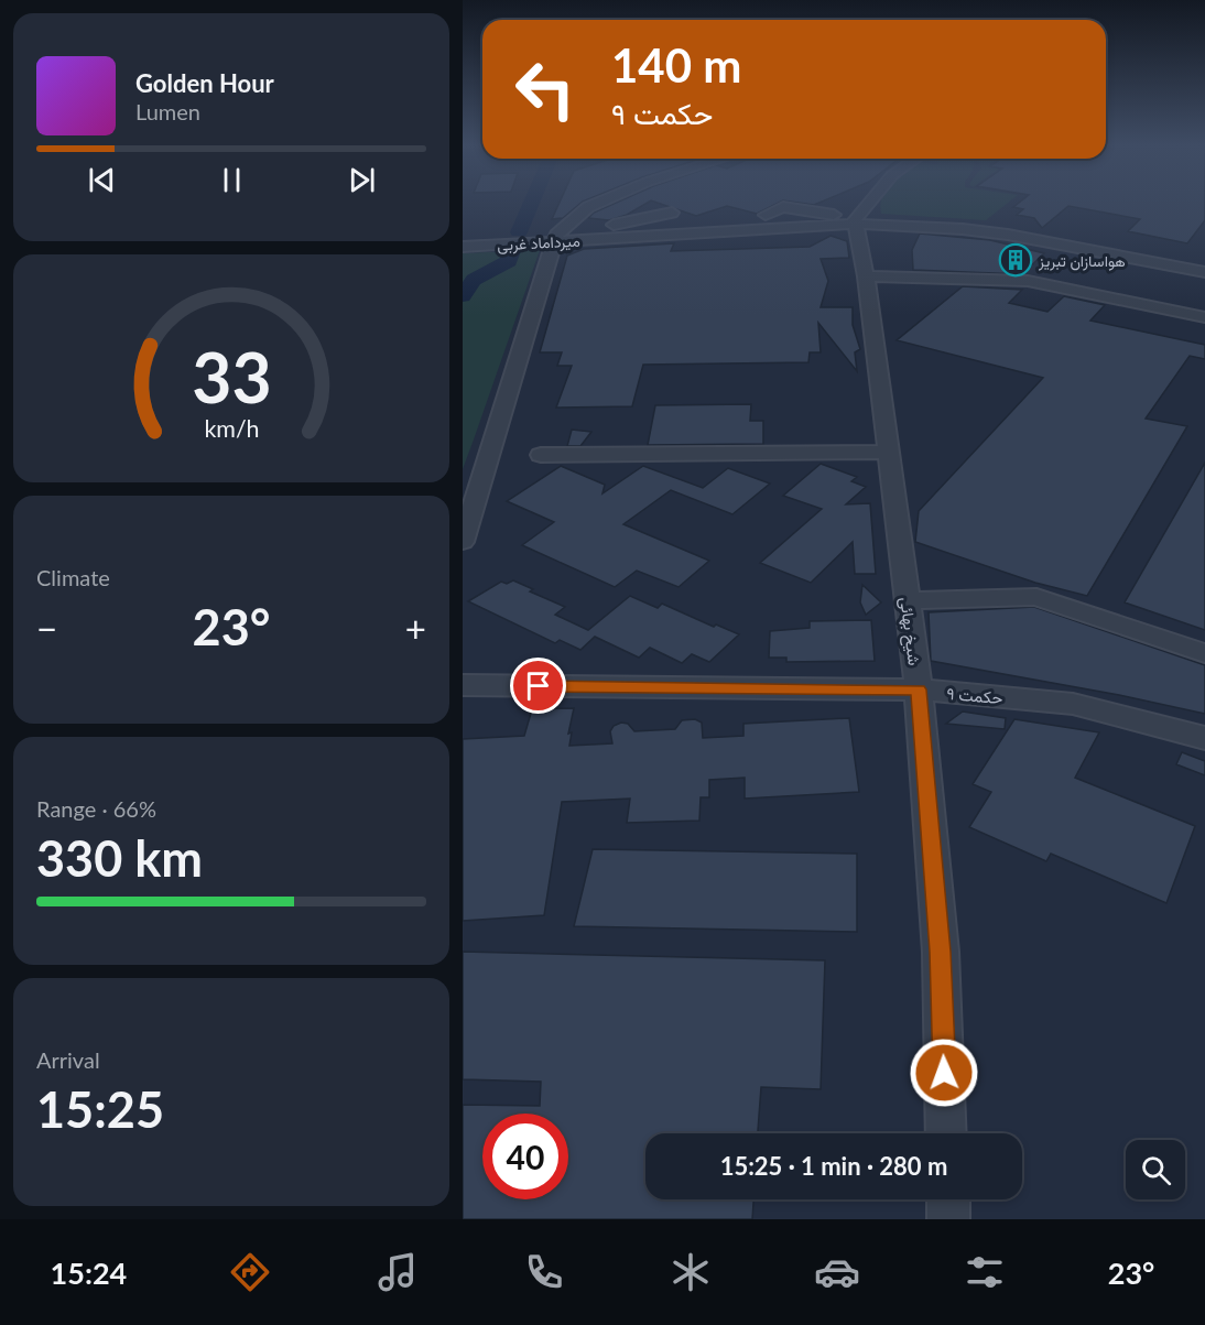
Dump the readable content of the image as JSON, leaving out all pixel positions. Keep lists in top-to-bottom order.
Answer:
{
  "streets": {
    "street": ["میرداماد غربی", "شیخ بهائی", "حکمت ۹"]
  },
  "crossings": [
    ["میرداماد غربی", "شیخ بهائی"],
    ["شیخ بهائی", "حکمت ۹"]
  ],
  "places": {
    "building": ["هواسازان تبریز"]
  },
  "page": {
    "turn": ["140 m", "حکمت ۹"],
    "song": ["Golden Hour", "Lumen"],
    "tile": [
      "Climate",
      ["Range · 66%", "330 km"],
      ["Arrival", "15:25"]
    ],
    "heat": ["−", "23°", "+"],
    "limit": "40",
    "trip": "15:25 · 1 min · 280 m",
    "tabs": ["15:24", "23°"],
    "gauge": ["33", "km/h"]
  }
}
